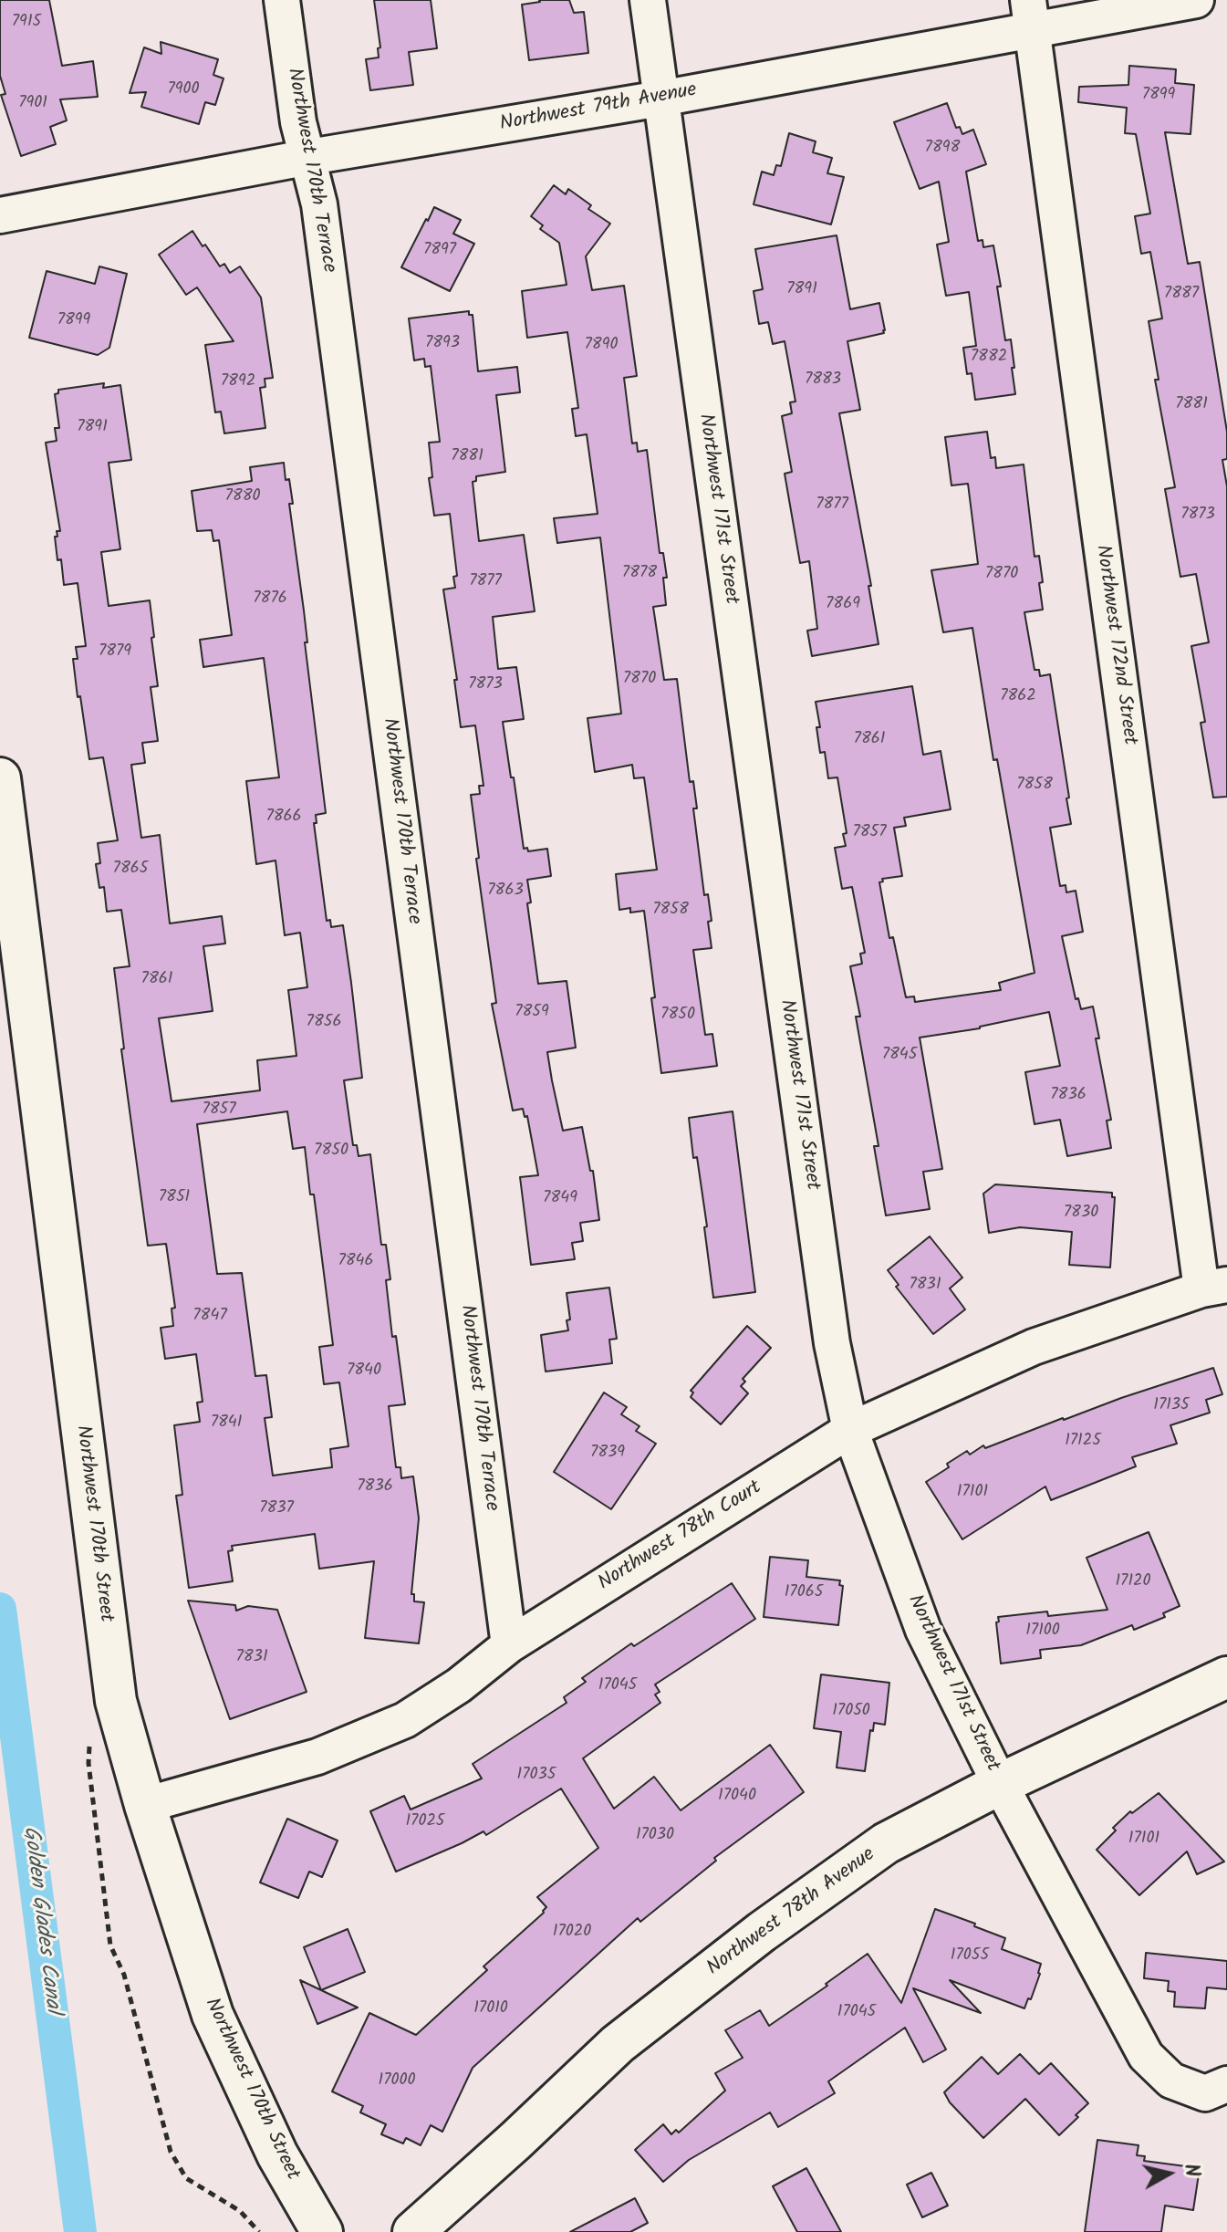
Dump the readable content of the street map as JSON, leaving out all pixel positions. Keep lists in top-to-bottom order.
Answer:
{
  "streets": {
    "street": [
      "Northwest 79th Avenue",
      "Northwest 170th Terrace",
      "Northwest 171st Street",
      "Northwest 172nd Street",
      "Northwest 170th Street",
      "Northwest 78th Court",
      "Northwest 78th Avenue"
    ]
  },
  "crossings": [
    ["Northwest 79th Avenue", "Northwest 170th Terrace"],
    ["Northwest 79th Avenue", "Northwest 171st Street"],
    ["Northwest 79th Avenue", "Northwest 172nd Street"],
    ["Northwest 170th Terrace", "Northwest 78th Court"],
    ["Northwest 171st Street", "Northwest 78th Court"],
    ["Northwest 171st Street", "Northwest 78th Avenue"],
    ["Northwest 172nd Street", "Northwest 78th Court"],
    ["Northwest 170th Street", "Northwest 78th Court"]
  ],
  "water": ["Golden Glades Canal"],
  "house_numbers": [
    "7915",
    "7900",
    "7899",
    "7901",
    "7898",
    "7897",
    "7891",
    "7887",
    "7899",
    "7893",
    "7890",
    "7882",
    "7883",
    "7892",
    "7881",
    "7891",
    "7881",
    "7880",
    "7877",
    "7873",
    "7878",
    "7870",
    "7877",
    "7876",
    "7869",
    "7879",
    "7870",
    "7873",
    "7862",
    "7861",
    "7858",
    "7866",
    "7857",
    "7865",
    "7863",
    "7858",
    "7861",
    "7859",
    "7850",
    "7856",
    "7845",
    "7836",
    "7857",
    "7850",
    "7851",
    "7849",
    "7830",
    "7846",
    "7831",
    "7847",
    "7840",
    "17135",
    "7841",
    "17125",
    "7839",
    "7836",
    "17101",
    "7837",
    "17120",
    "17065",
    "17100",
    "7831",
    "17045",
    "17050",
    "17035",
    "17040",
    "17025",
    "17030",
    "17101",
    "17020",
    "17055",
    "17010",
    "17045",
    "17000"
  ],
  "north": "right"
}
